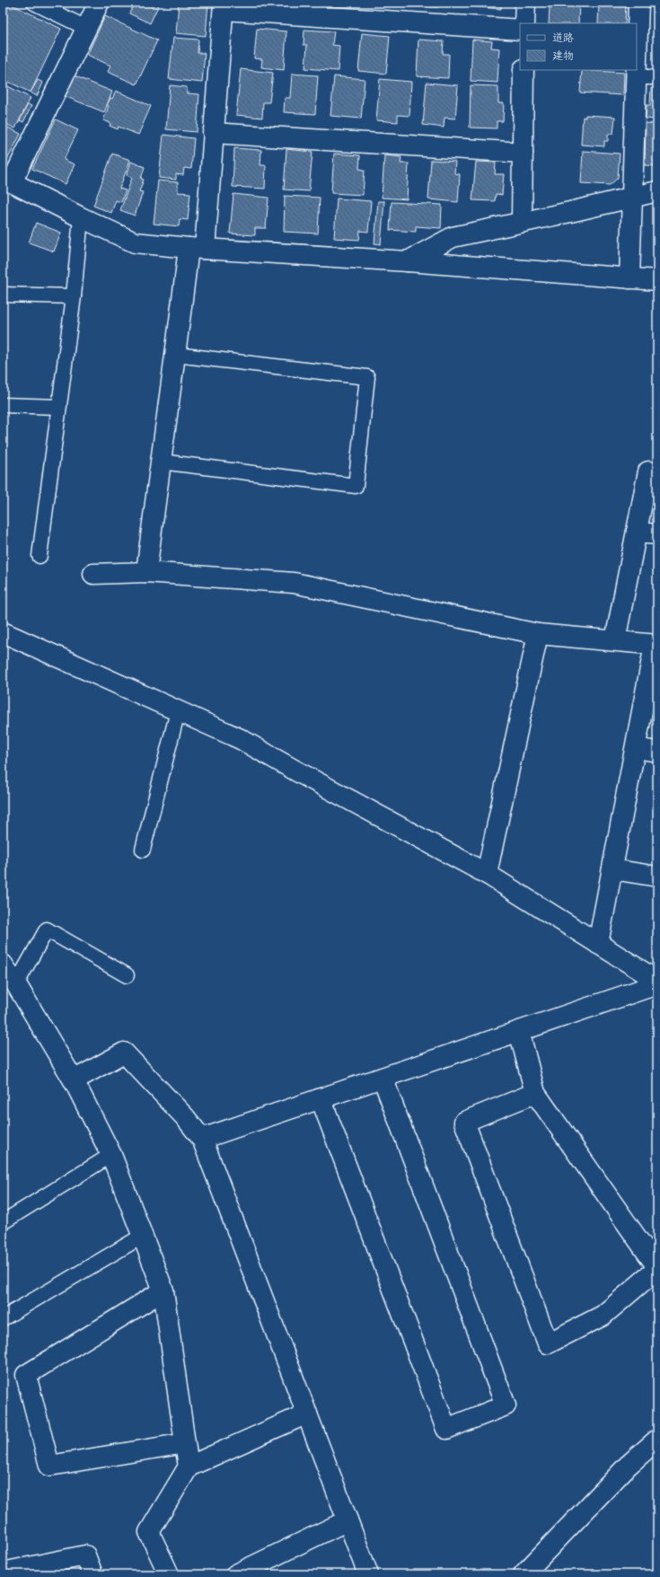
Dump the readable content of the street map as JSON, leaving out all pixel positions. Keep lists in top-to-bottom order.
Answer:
{
  "legend": ["道路", "建物"]
}
